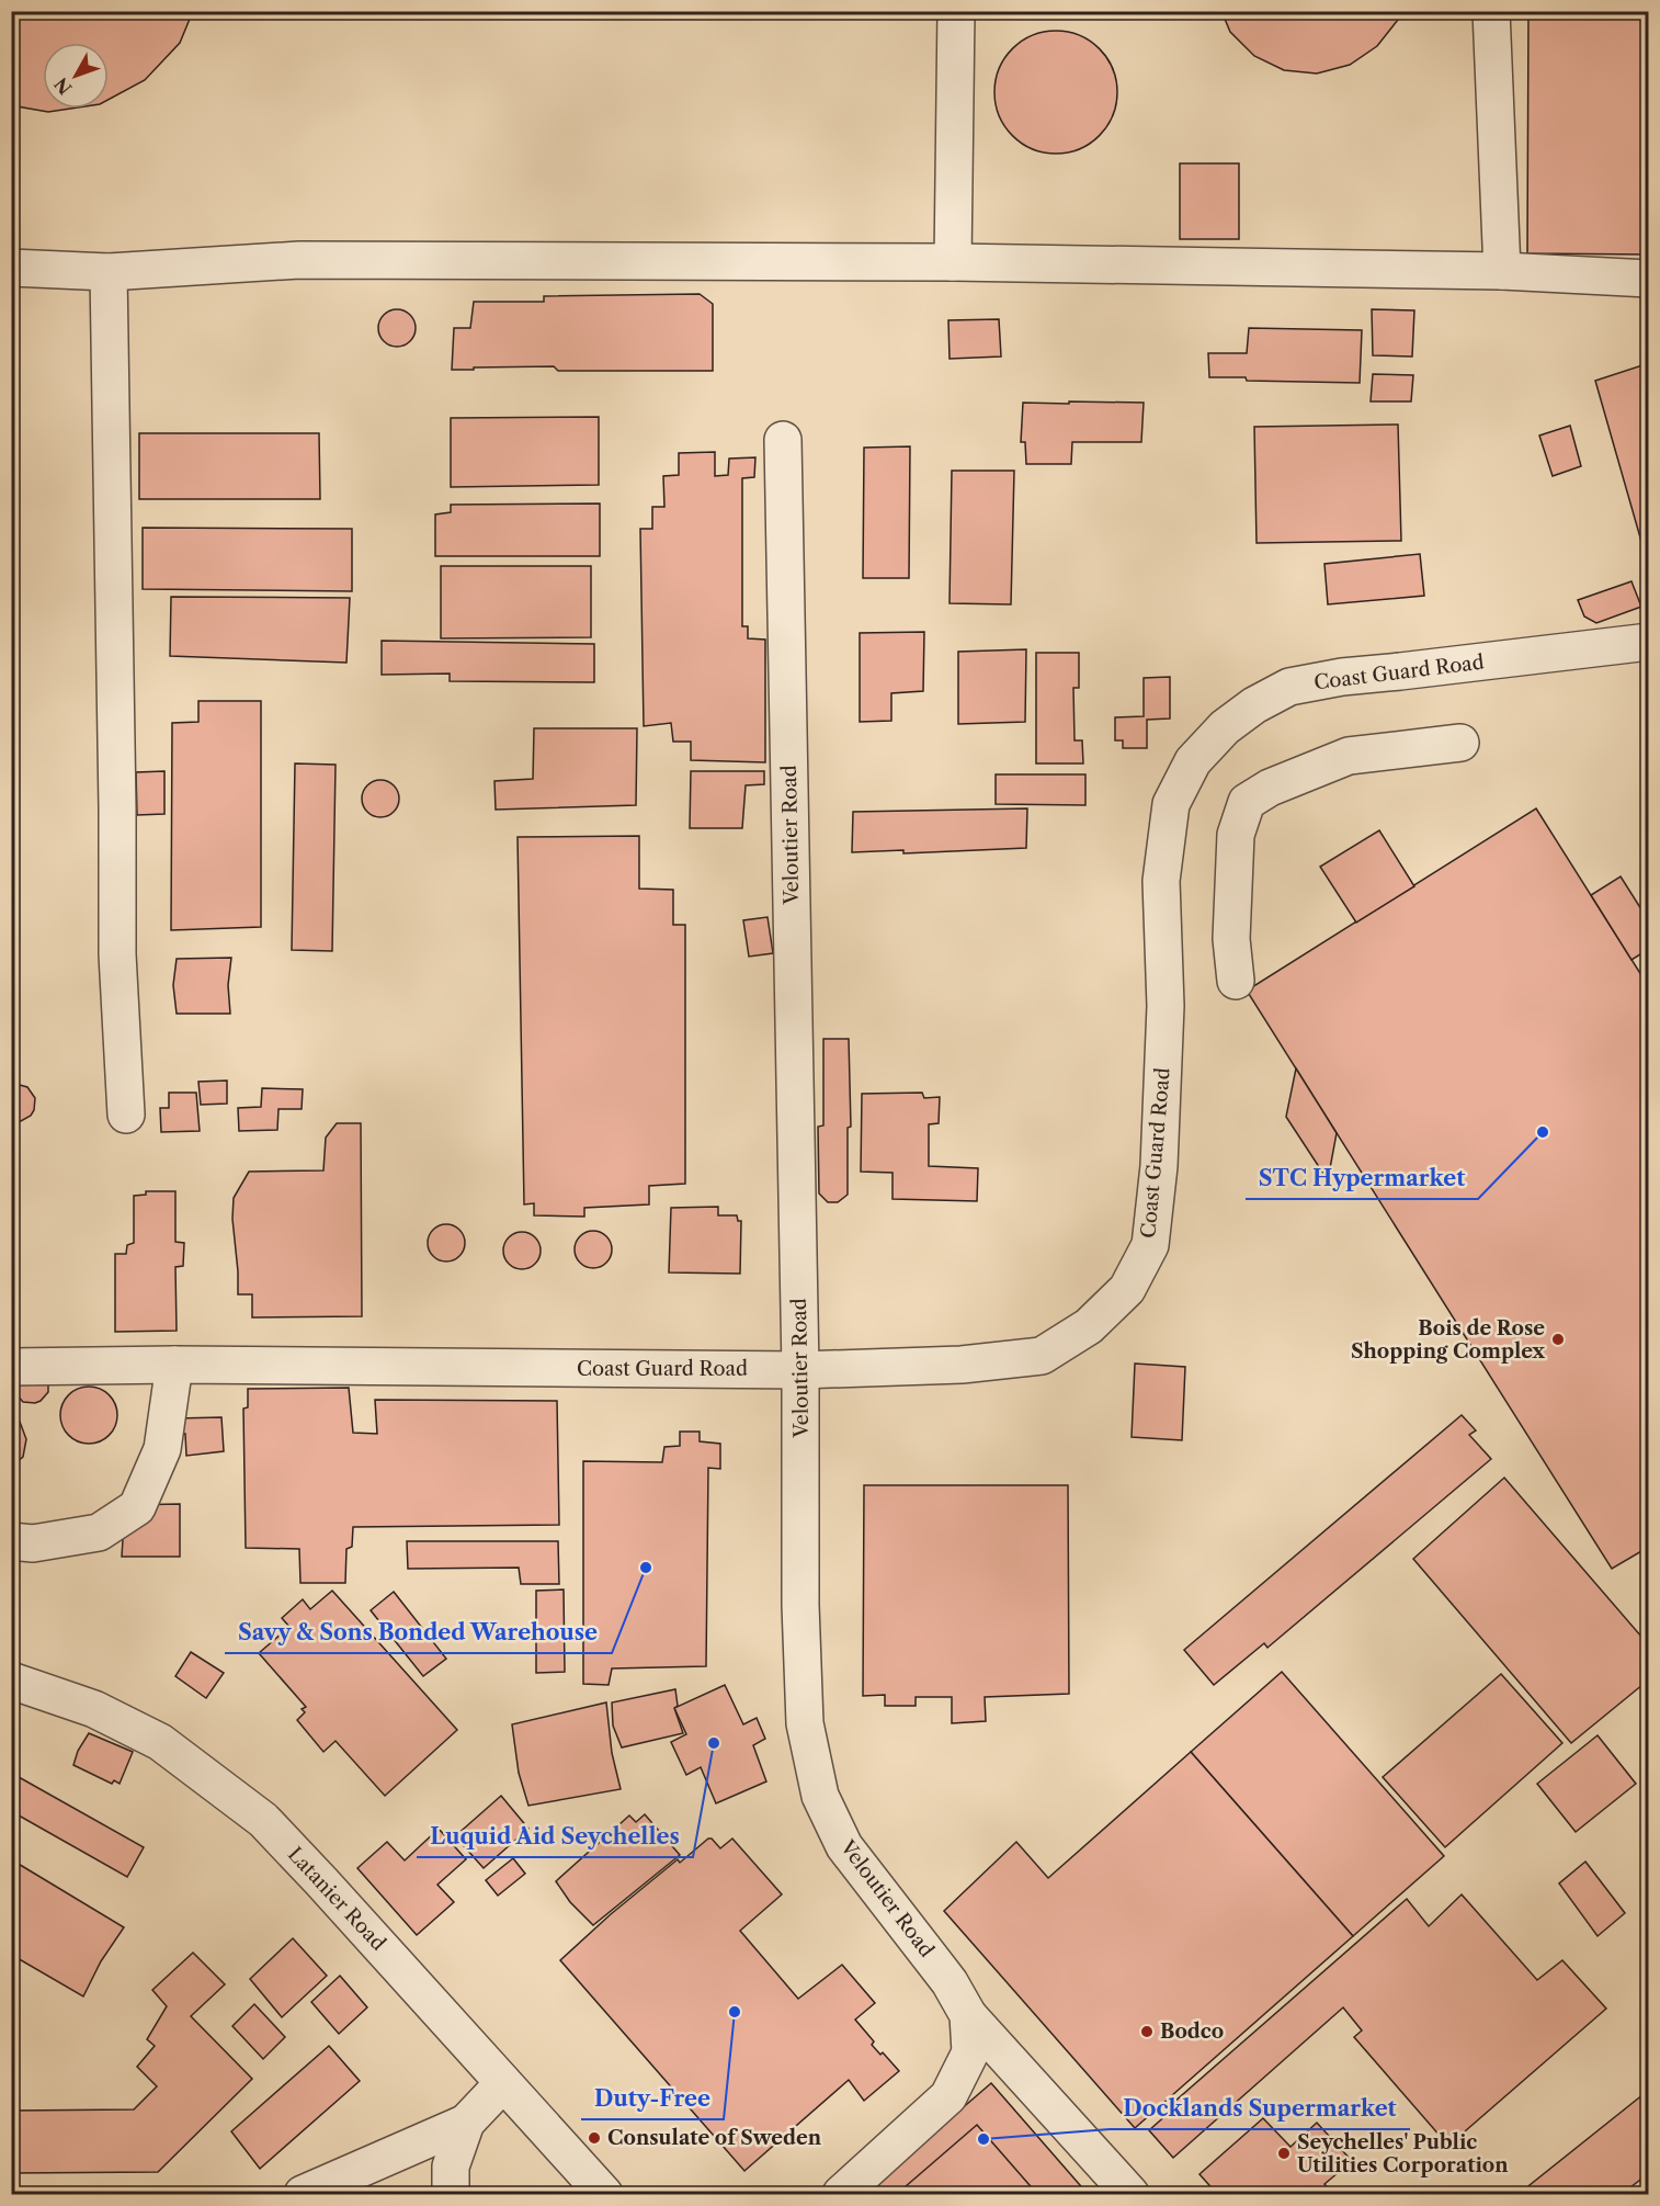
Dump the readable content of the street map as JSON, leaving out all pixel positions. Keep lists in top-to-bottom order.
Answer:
{
  "streets": {
    "street": ["Coast Guard Road", "Veloutier Road", "Latanier Road"]
  },
  "crossings": [
    ["Coast Guard Road", "Veloutier Road"]
  ],
  "places": [
    "STC Hypermarket",
    "Bois de Rose Shopping Complex",
    "Savy & Sons Bonded Warehouse",
    "Luquid Aid Seychelles",
    "Duty-Free",
    "Bodco",
    "Consulate of Sweden",
    "Docklands Supermarket",
    "Seychelles' Public Utilities Corporation"
  ],
  "north": "bottom left"
}
